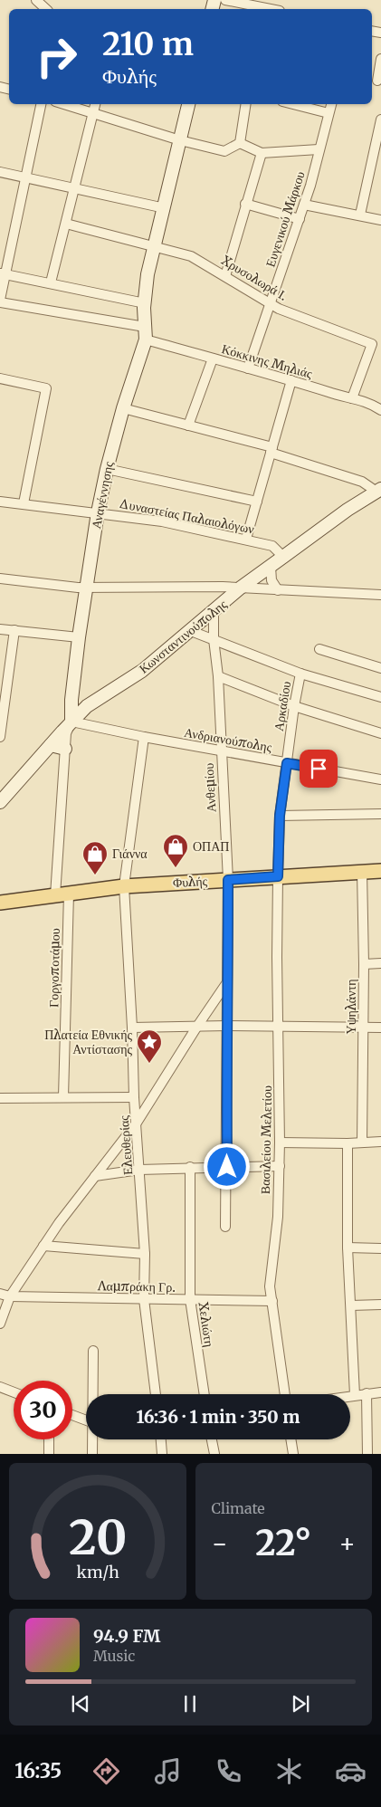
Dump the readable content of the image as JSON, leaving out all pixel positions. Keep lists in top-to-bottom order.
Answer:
{
  "streets": {
    "main road": ["Φυλής"],
    "street": [
      "Ευγενικού Μάρκου",
      "Χρυσολωρά Ι.",
      "Κόκκινης Μηλιάς",
      "Αναγέννησης",
      "Δυναστείας Παλαιολόγων",
      "Κωνσταντινούπολης",
      "Αρκαδίου",
      "Ανδριανούπολης",
      "Ανθεμίου",
      "Γοργοποτάμου",
      "Υψηλάντη",
      "Βασιλείου Μελετίου",
      "Ελευθερίας",
      "Λαμπράκη Γρ.",
      "Χελιώτη"
    ]
  },
  "crossings": [
    ["Ευγενικού Μάρκου", "Χρυσολωρά Ι."],
    ["Ευγενικού Μάρκου", "Κόκκινης Μηλιάς"],
    ["Χρυσολωρά Ι.", "Κόκκινης Μηλιάς"],
    ["Χρυσολωρά Ι.", "Αναγέννησης"],
    ["Κόκκινης Μηλιάς", "Αναγέννησης"],
    ["Αναγέννησης", "Δυναστείας Παλαιολόγων"],
    ["Αναγέννησης", "Κωνσταντινούπολης"],
    ["Αναγέννησης", "Ανδριανούπολης"],
    ["Αναγέννησης", "Φυλής"],
    ["Αναγέννησης", "Γοργοποτάμου"],
    ["Δυναστείας Παλαιολόγων", "Κωνσταντινούπολης"],
    ["Κωνσταντινούπολης", "Ανδριανούπολης"],
    ["Κωνσταντινούπολης", "Ανθεμίου"],
    ["Αρκαδίου", "Ανδριανούπολης"],
    ["Αρκαδίου", "Φυλής"],
    ["Αρκαδίου", "Βασιλείου Μελετίου"],
    ["Ανδριανούπολης", "Ανθεμίου"],
    ["Ανδριανούπολης", "Ελευθερίας"],
    ["Ανθεμίου", "Φυλής"],
    ["Φυλής", "Γοργοποτάμου"],
    ["Φυλής", "Υψηλάντη"],
    ["Φυλής", "Βασιλείου Μελετίου"],
    ["Φυλής", "Ελευθερίας"],
    ["Βασιλείου Μελετίου", "Λαμπράκη Γρ."],
    ["Ελευθερίας", "Λαμπράκη Γρ."],
    ["Λαμπράκη Γρ.", "Χελιώτη"]
  ],
  "places": {
    "shop": ["ΟΠΑΠ", "Γιάννα"],
    "place": ["Πλατεία Εθνικής Αντίστασης"]
  },
  "page": {
    "turn": ["210 m", "Φυλής"],
    "limit": "30",
    "trip": "16:36 · 1 min · 350 m",
    "tile": "Climate",
    "heat": ["−", "22°", "+"],
    "song": ["94.9 FM", "Music"],
    "tabs": "16:35",
    "gauge": ["20", "km/h"]
  }
}
